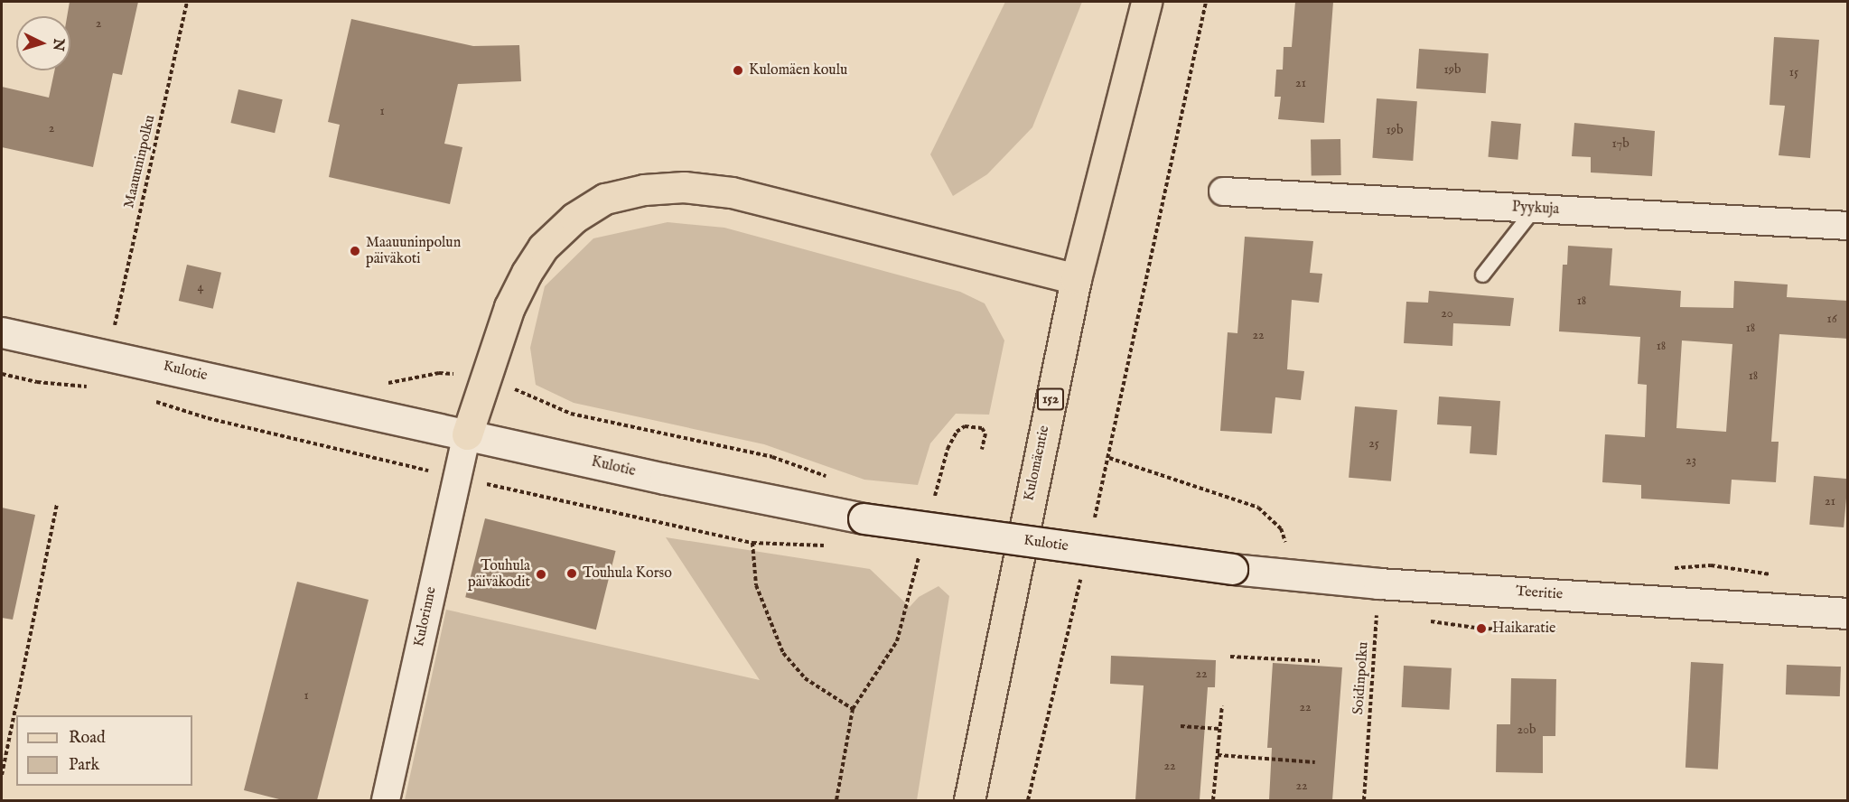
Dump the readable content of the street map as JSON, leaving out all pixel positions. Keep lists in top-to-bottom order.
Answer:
{
  "streets": {
    "main road": ["152", "Kulomäentie"],
    "street": [
      "Pyykuja",
      "Kulotie",
      "Teeritie",
      "Kulorinne"
    ],
    "path": ["Maauuninpolku", "Soidinpolku"]
  },
  "crossings": [
    ["Kulotie", "Teeritie"],
    ["Kulotie", "Kulorinne"],
    ["Teeritie", "Soidinpolku"]
  ],
  "places": [
    "Kulomäen koulu",
    "Maauuninpolun päiväkoti",
    "Touhula Korso",
    "Touhula päiväkodit",
    "Haikaratie"
  ],
  "house_numbers": [
    "2",
    "19b",
    "15",
    "21",
    "1",
    "2",
    "19b",
    "17b",
    "4",
    "18",
    "20",
    "16",
    "18",
    "22",
    "18",
    "18",
    "25",
    "23",
    "21",
    "22",
    "1",
    "22",
    "20b",
    "22",
    "22"
  ],
  "legend": ["Road", "Park"],
  "north": "right"
}
